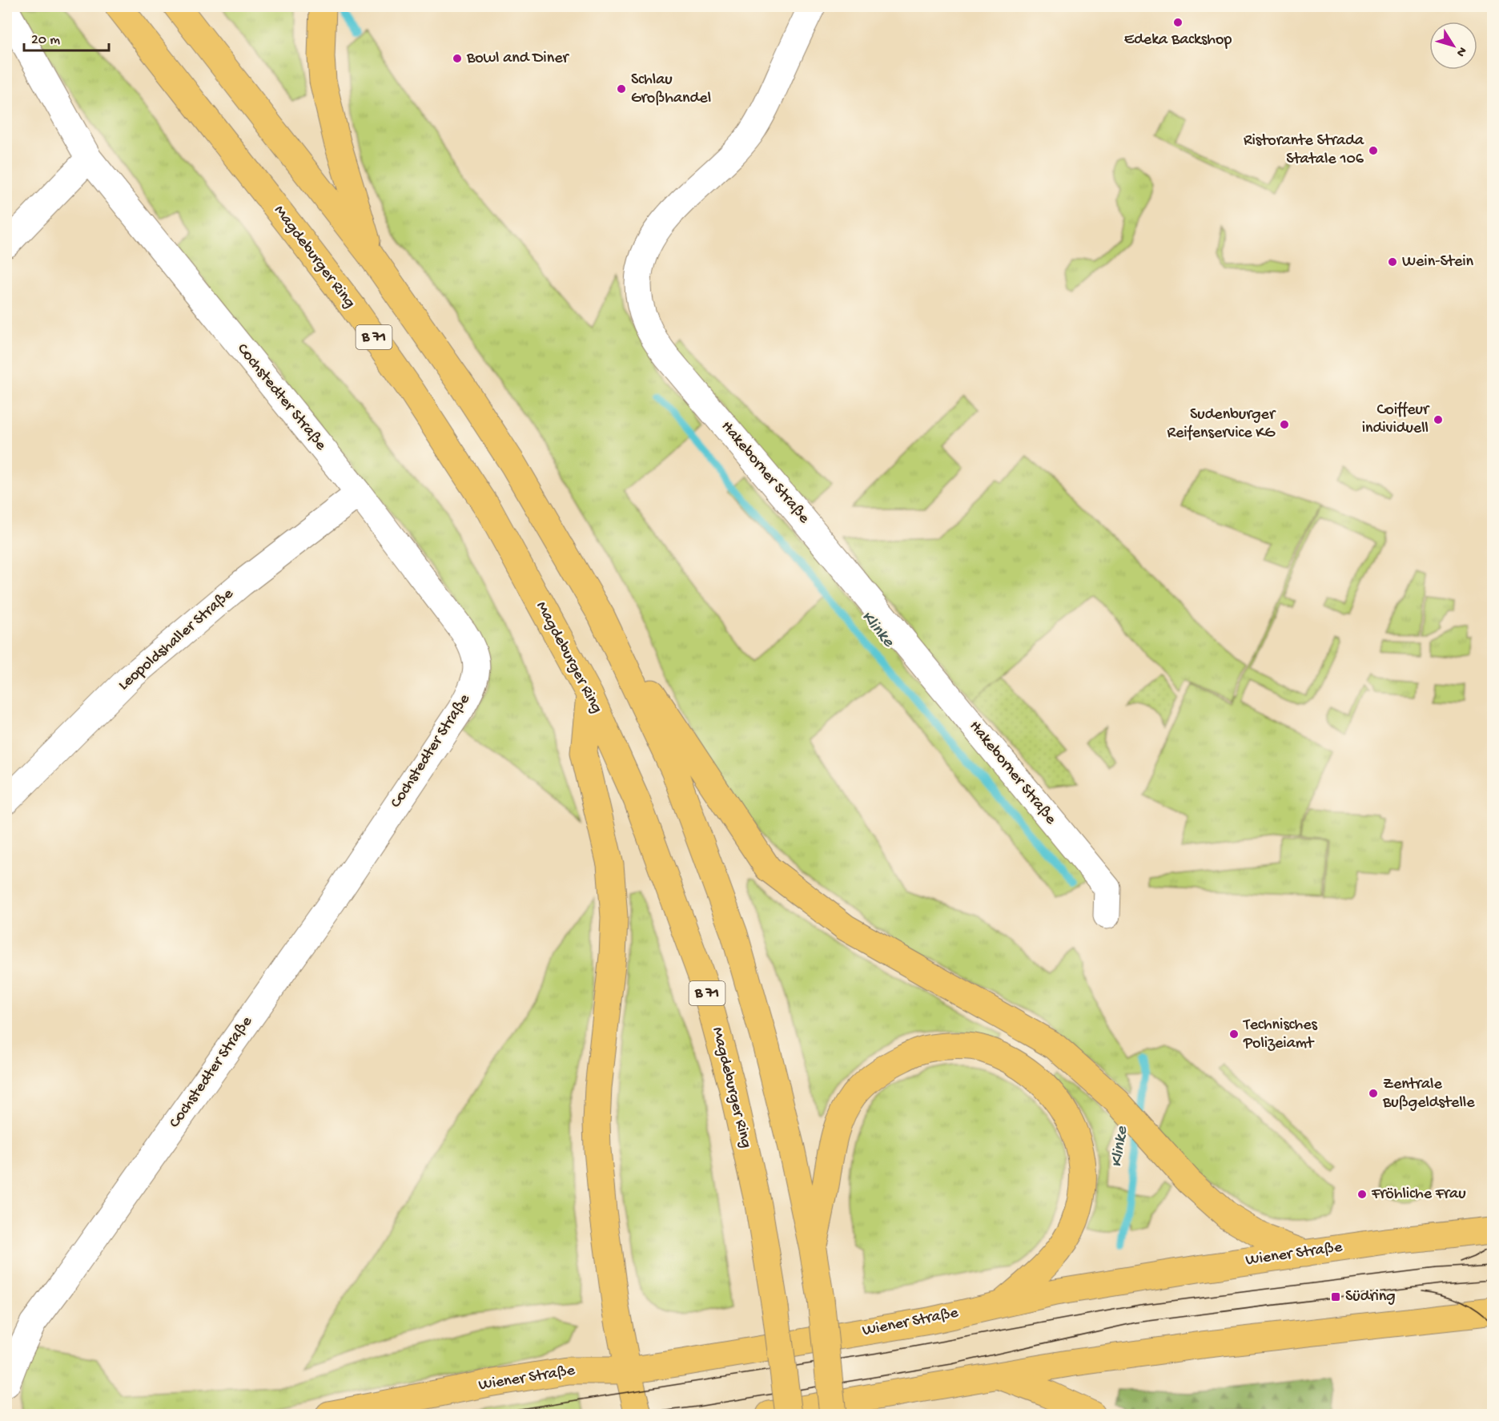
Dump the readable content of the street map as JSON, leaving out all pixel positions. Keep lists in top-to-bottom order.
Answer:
{
  "streets": {
    "main road": ["Magdeburger Ring", "B 71", "Wiener Straße"],
    "street": ["Cochstedter Straße", "Hakeborner Straße", "Leopoldshaller Straße"]
  },
  "crossings": [
    ["Cochstedter Straße", "Leopoldshaller Straße"]
  ],
  "water": ["Klinke"],
  "places": {
    "other": [
      "Edeka Backshop",
      "Bowl and Diner",
      "Schlau Großhandel",
      "Ristorante Strada Statale 106",
      "Wein-Stein",
      "Coiffeur individuell",
      "Sudenburger Reifenservice KG",
      "Technisches Polizeiamt",
      "Zentrale Bußgeldstelle",
      "Fröhliche Frau"
    ],
    "transit": ["Südring"]
  },
  "scale_bar": "20 m",
  "north": "bottom right"
}
